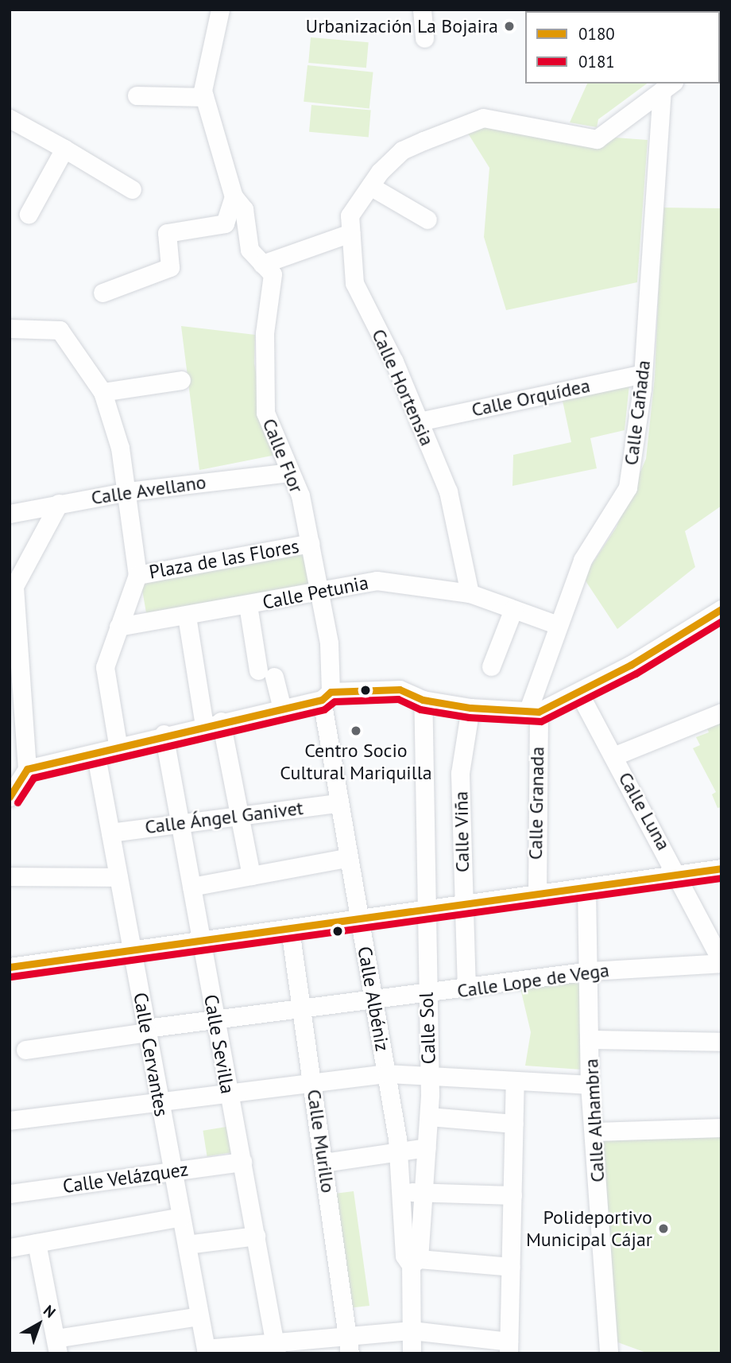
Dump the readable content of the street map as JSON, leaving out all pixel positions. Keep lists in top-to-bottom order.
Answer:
{
  "streets": {
    "street": [
      "Calle Hortensia",
      "Calle Orquídea",
      "Calle Cañada",
      "Calle Flor",
      "Calle Avellano",
      "Plaza de las Flores",
      "Calle Petunia",
      "Calle Granada",
      "Calle Luna",
      "Calle Ángel Ganivet",
      "Calle Viña",
      "Calle Lope de Vega",
      "Calle Albéniz",
      "Calle Sol",
      "Calle Sevilla",
      "Calle Cervantes",
      "Calle Alhambra",
      "Calle Murillo",
      "Calle Velázquez"
    ]
  },
  "crossings": [
    ["Calle Hortensia", "Calle Orquídea"],
    ["Calle Hortensia", "Calle Cañada"],
    ["Calle Hortensia", "Calle Petunia"],
    ["Calle Orquídea", "Calle Cañada"],
    ["Calle Cañada", "Calle Petunia"],
    ["Calle Cañada", "Calle Granada"],
    ["Calle Flor", "Calle Avellano"],
    ["Calle Flor", "Plaza de las Flores"],
    ["Calle Flor", "Calle Petunia"],
    ["Calle Flor", "Calle Albéniz"],
    ["Calle Luna", "Calle Lope de Vega"],
    ["Calle Ángel Ganivet", "Calle Albéniz"],
    ["Calle Ángel Ganivet", "Calle Sevilla"],
    ["Calle Ángel Ganivet", "Calle Cervantes"],
    ["Calle Viña", "Calle Lope de Vega"],
    ["Calle Lope de Vega", "Calle Albéniz"],
    ["Calle Lope de Vega", "Calle Sol"],
    ["Calle Lope de Vega", "Calle Sevilla"],
    ["Calle Lope de Vega", "Calle Cervantes"],
    ["Calle Lope de Vega", "Calle Alhambra"],
    ["Calle Lope de Vega", "Calle Murillo"],
    ["Calle Albéniz", "Calle Sol"],
    ["Calle Sevilla", "Calle Velázquez"],
    ["Calle Cervantes", "Calle Velázquez"]
  ],
  "places": ["Urbanización La Bojaira", "Centro Socio Cultural Mariquilla", "Polideportivo Municipal Cájar"],
  "lines": ["transit line 0180", "transit line 0181"],
  "legend": ["0180", "0181"],
  "north": "top right"
}
